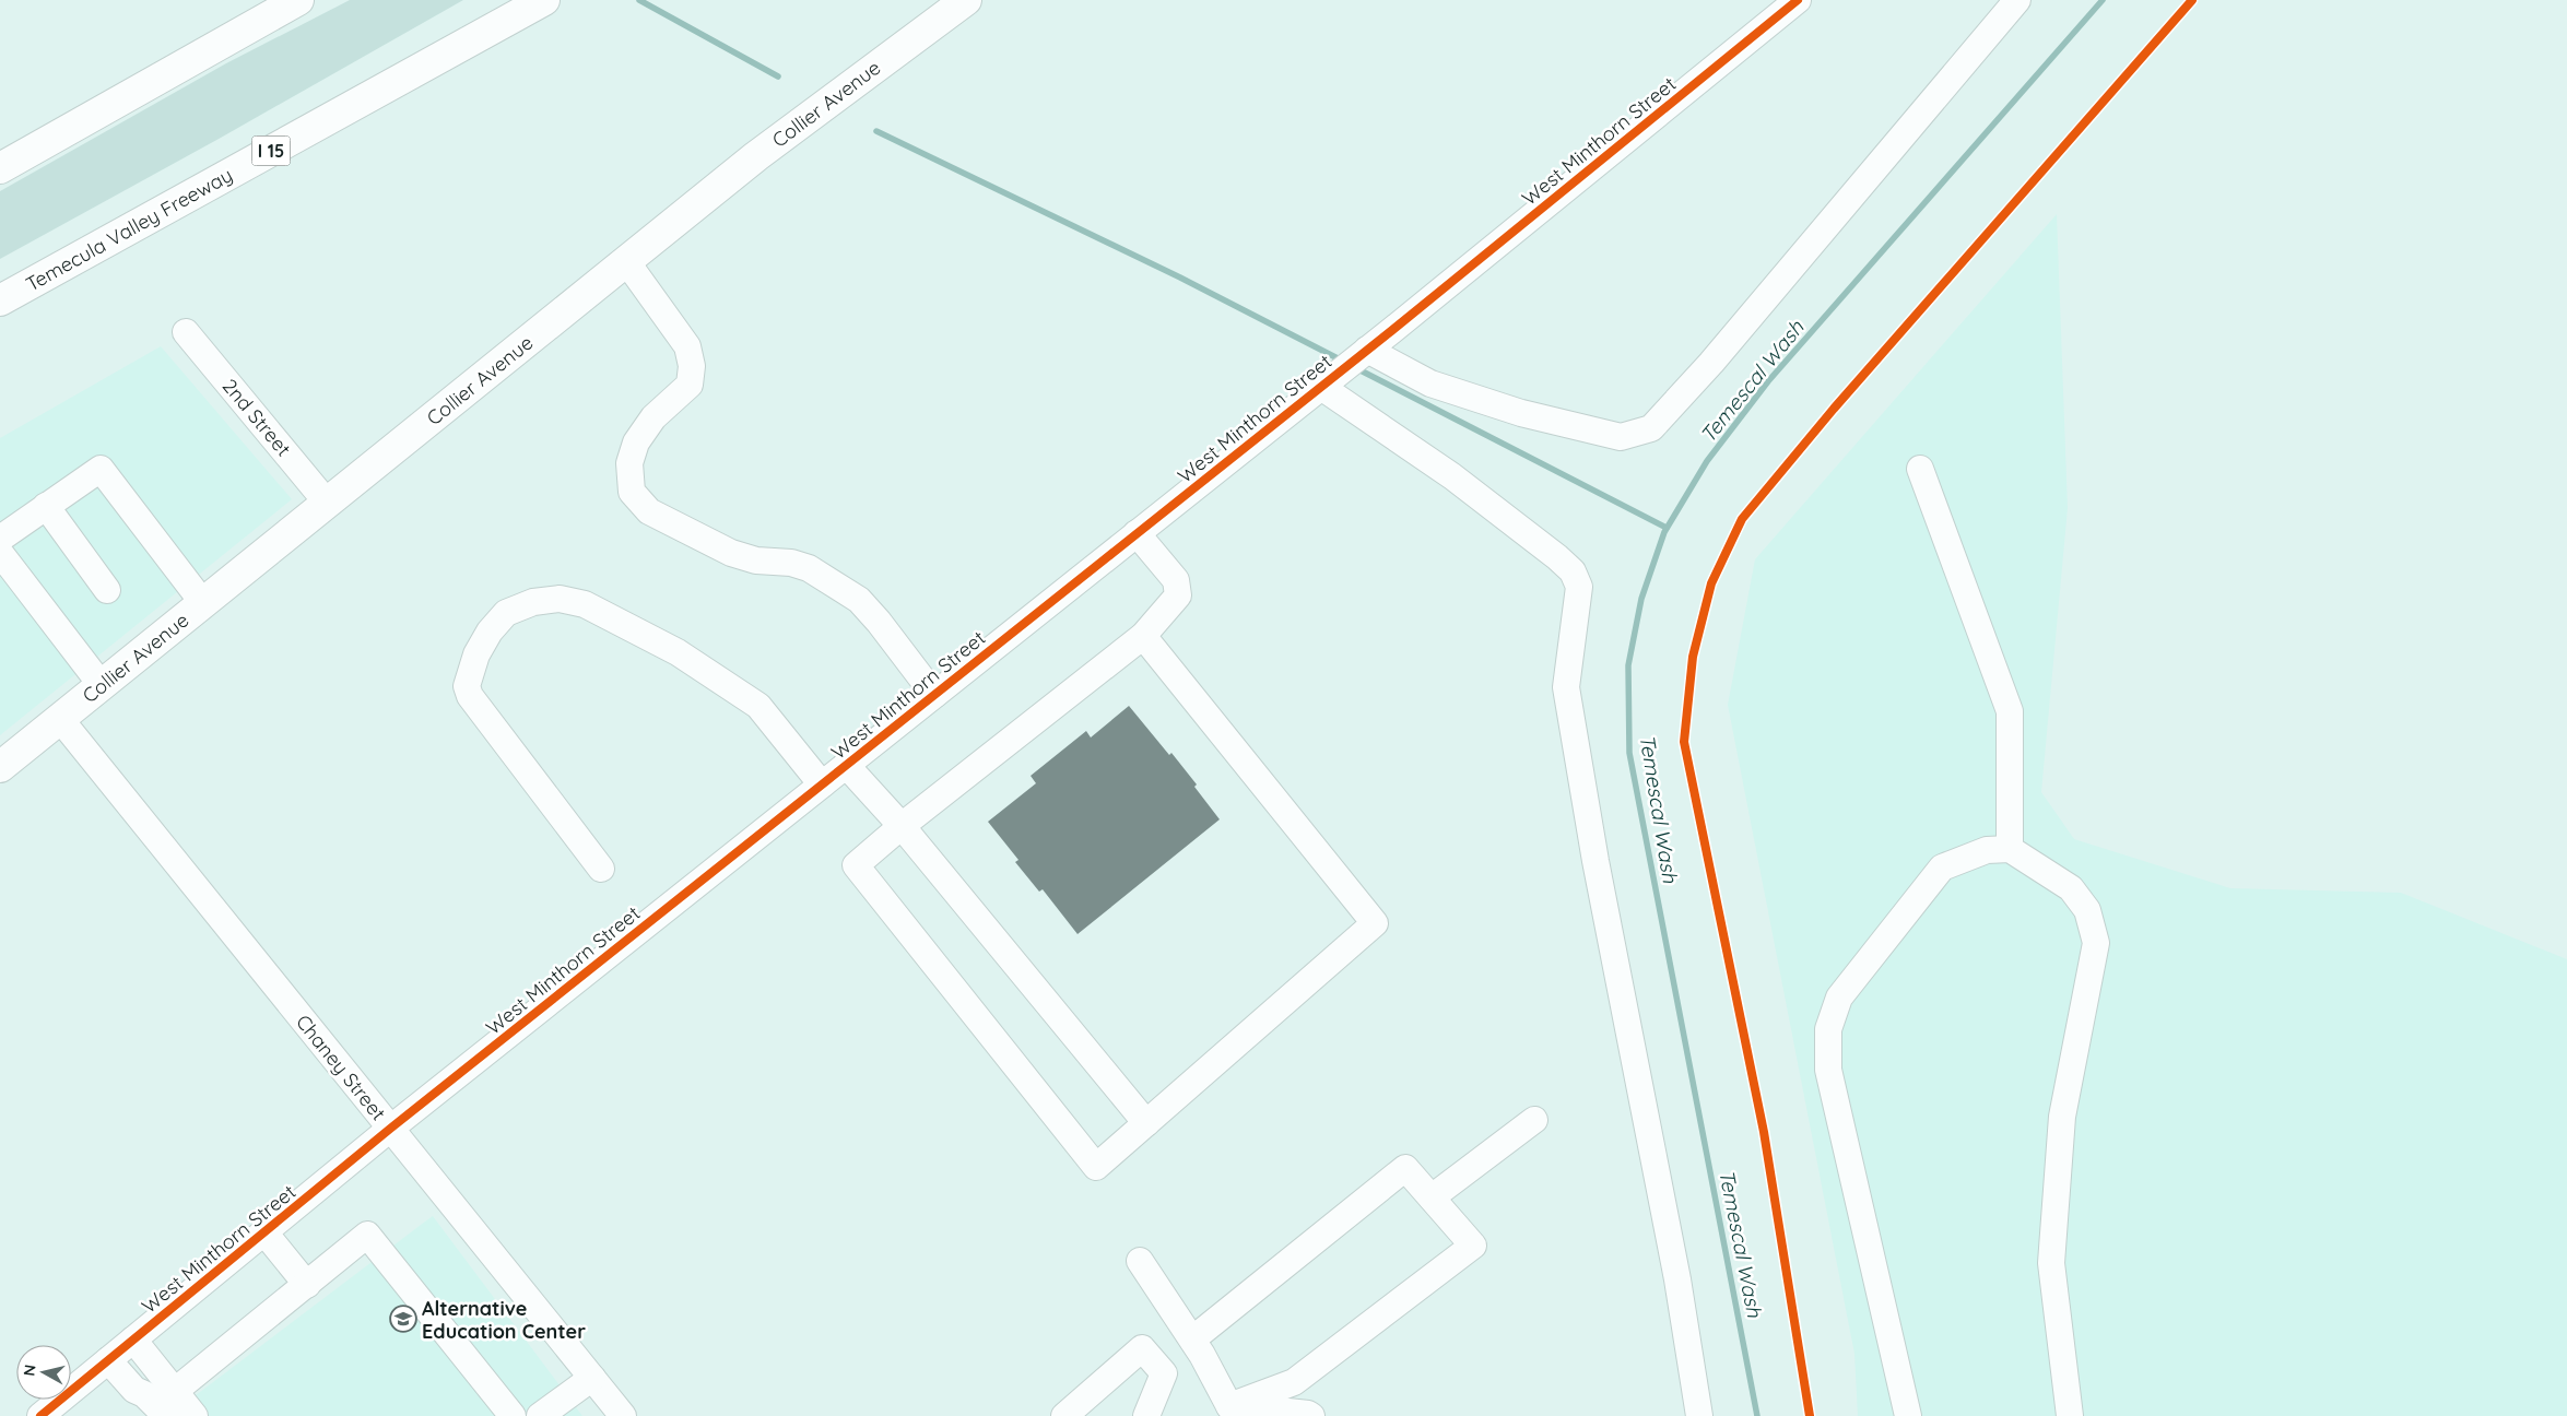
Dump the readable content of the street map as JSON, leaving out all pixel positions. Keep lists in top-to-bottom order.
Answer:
{
  "streets": {
    "main road": ["Collier Avenue", "I 15", "Temecula Valley Freeway"],
    "street": ["West Minthorn Street", "2nd Street", "Chaney Street"]
  },
  "crossings": [
    ["Collier Avenue", "2nd Street"],
    ["Collier Avenue", "Chaney Street"],
    ["West Minthorn Street", "Chaney Street"]
  ],
  "water": ["Temescal Wash"],
  "places": {
    "school or university": ["Alternative Education Center"]
  },
  "north": "left"
}
